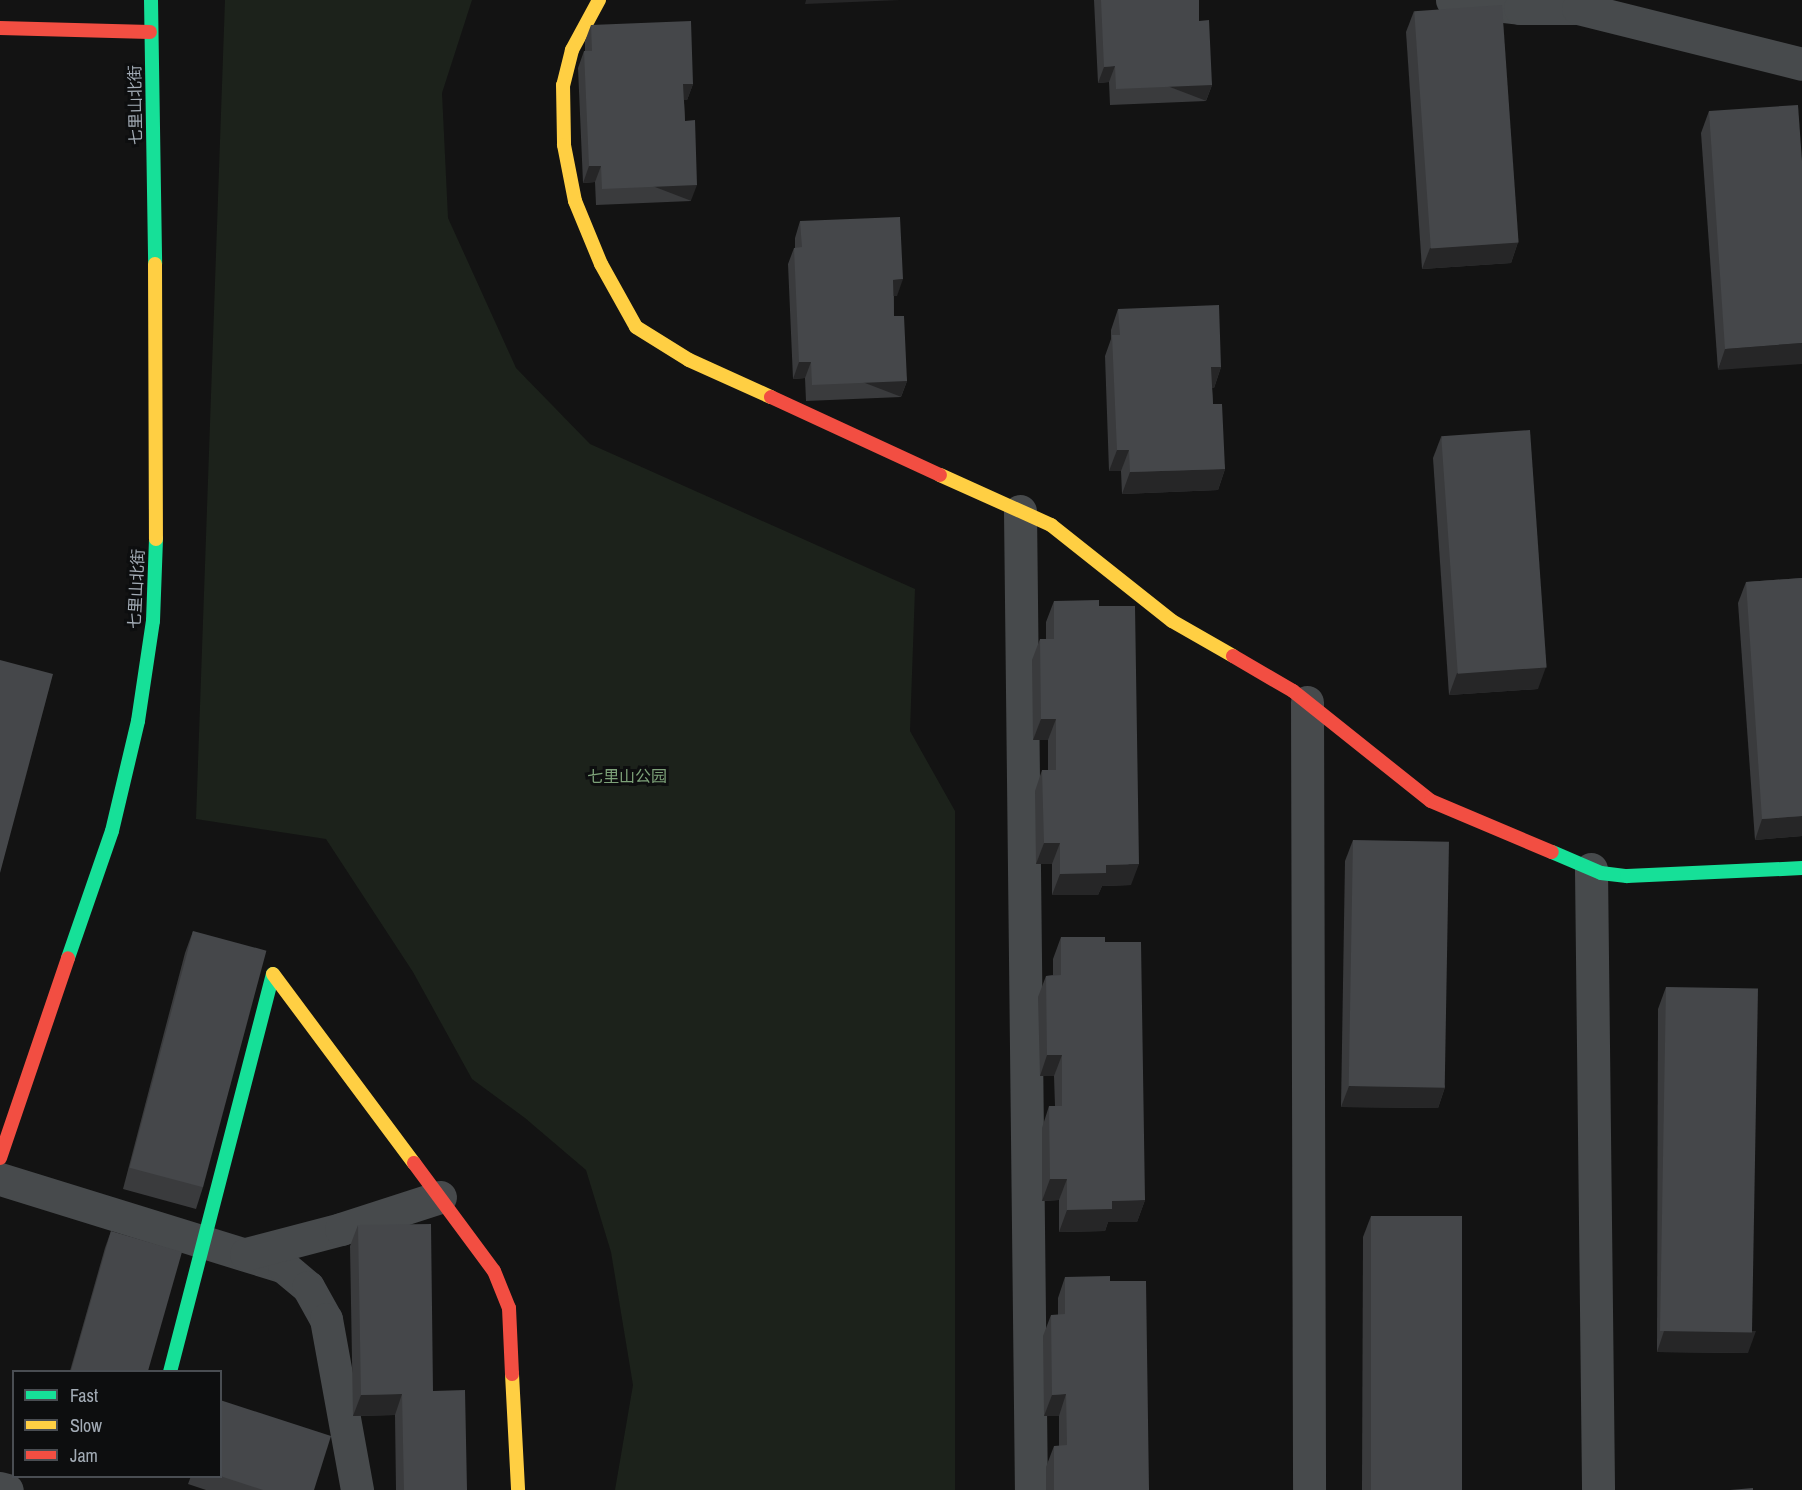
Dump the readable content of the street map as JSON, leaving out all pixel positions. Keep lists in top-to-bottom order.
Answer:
{
  "streets": {
    "street": ["七里山北街"]
  },
  "parks": ["七里山公园"],
  "legend": ["Fast", "Slow", "Jam"]
}
